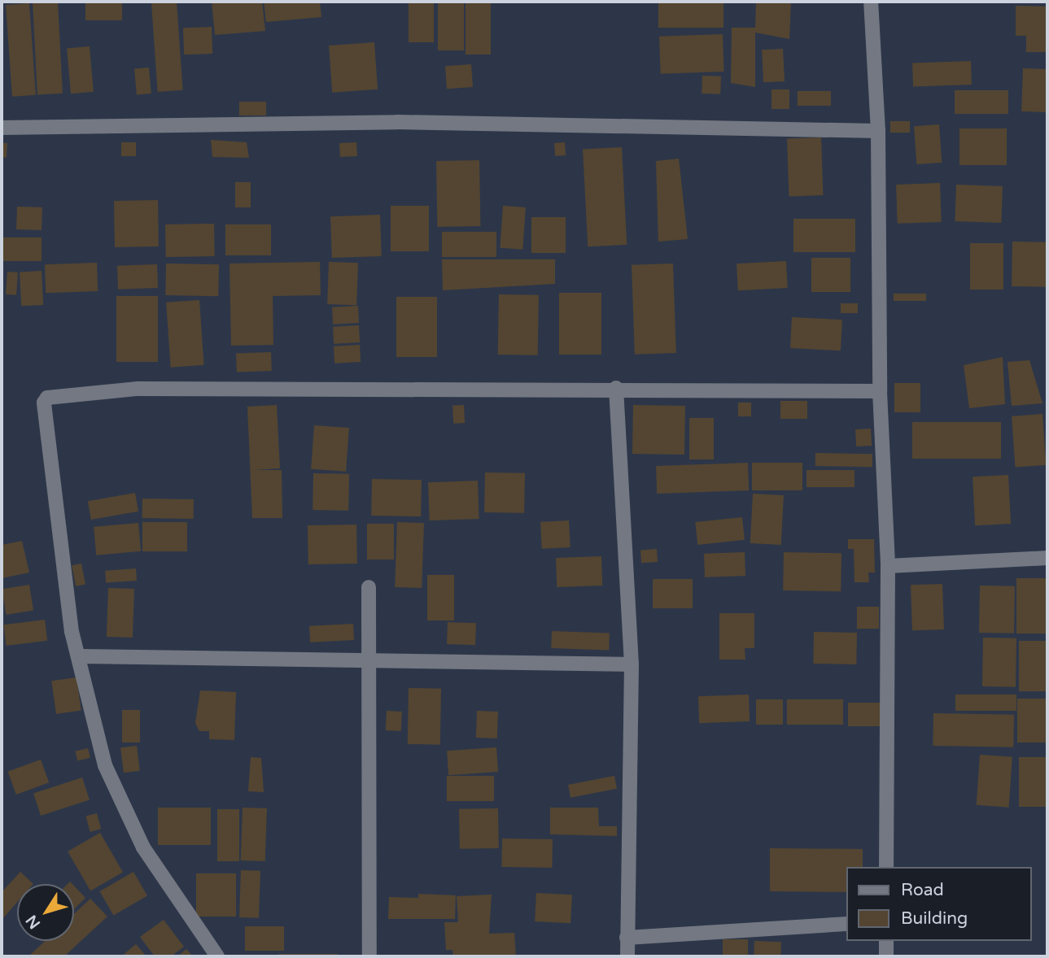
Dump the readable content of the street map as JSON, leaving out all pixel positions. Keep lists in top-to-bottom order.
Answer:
{
  "legend": ["Road", "Building"],
  "north": "bottom left"
}
